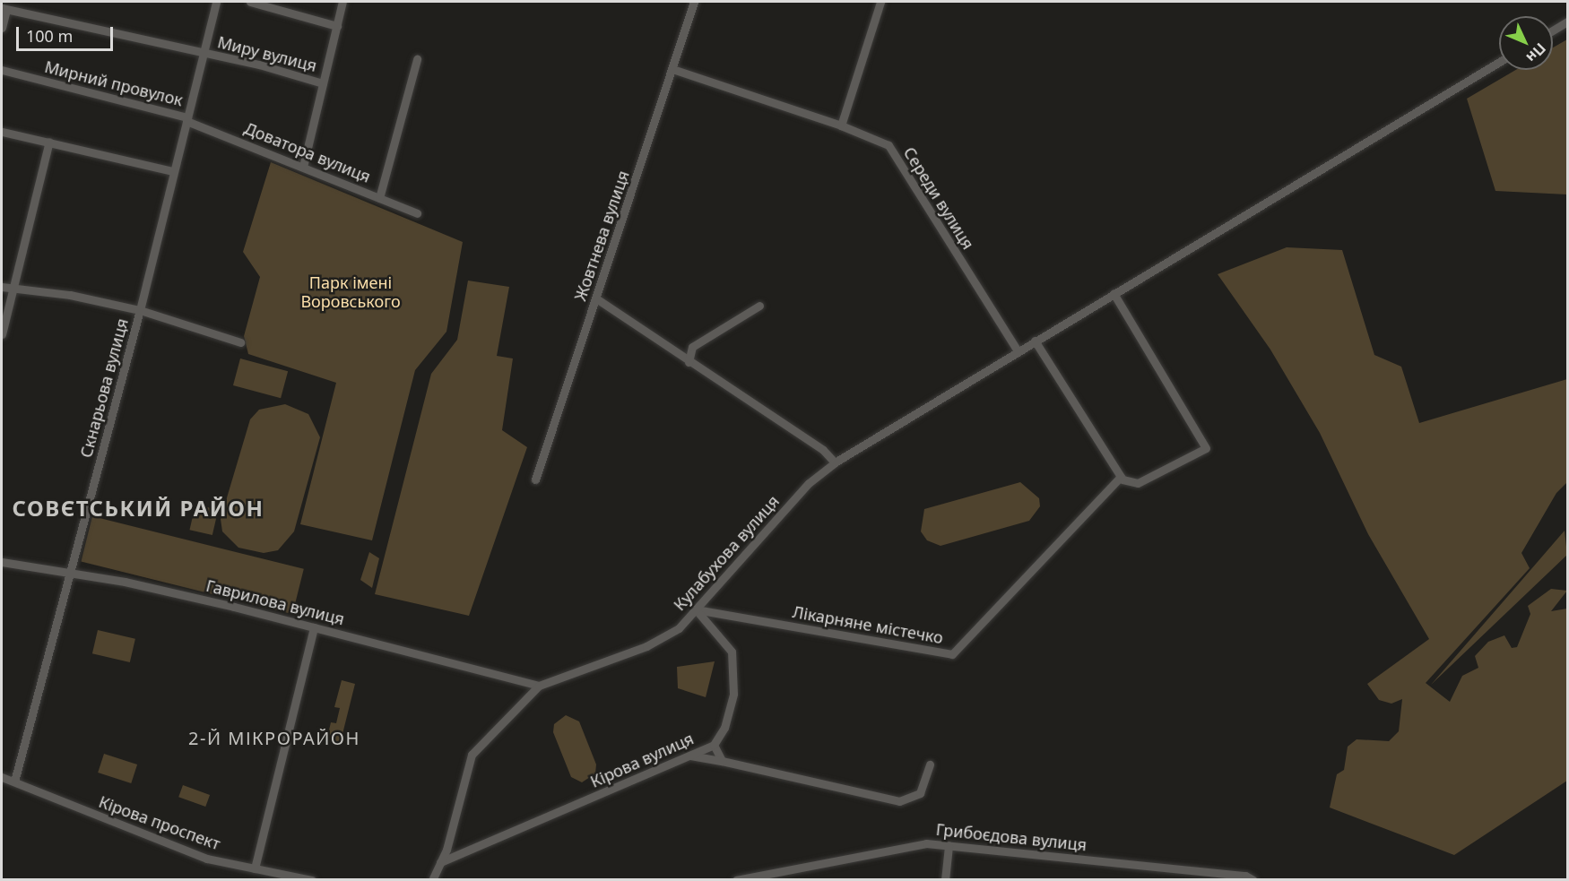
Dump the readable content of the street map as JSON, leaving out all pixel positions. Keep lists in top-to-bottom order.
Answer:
{
  "streets": {
    "street": [
      "Миру вулиця",
      "Мирний провулок",
      "Доватора вулиця",
      "Середи вулиця",
      "Жовтнева вулиця",
      "Скнарьова вулиця",
      "Кулабухова вулиця",
      "Гаврилова вулиця",
      "Лікарняне містечко",
      "Кірова вулиця",
      "Кірова проспект",
      "Грибоєдова вулиця"
    ]
  },
  "crossings": [
    ["Миру вулиця", "Скнарьова вулиця"],
    ["Мирний провулок", "Доватора вулиця"],
    ["Мирний провулок", "Скнарьова вулиця"],
    ["Доватора вулиця", "Скнарьова вулиця"],
    ["Середи вулиця", "Жовтнева вулиця"],
    ["Середи вулиця", "Кулабухова вулиця"],
    ["Скнарьова вулиця", "Гаврилова вулиця"],
    ["Скнарьова вулиця", "Кірова проспект"],
    ["Кулабухова вулиця", "Гаврилова вулиця"],
    ["Кулабухова вулиця", "Лікарняне містечко"],
    ["Кулабухова вулиця", "Кірова вулиця"],
    ["Лікарняне містечко", "Кірова вулиця"]
  ],
  "districts": ["СОВЄТСЬКИЙ РАЙОН", "2-Й МІКРОРАЙОН"],
  "parks": ["Парк імені Воровського"],
  "scale_bar": "100 m",
  "north": "bottom right"
}
